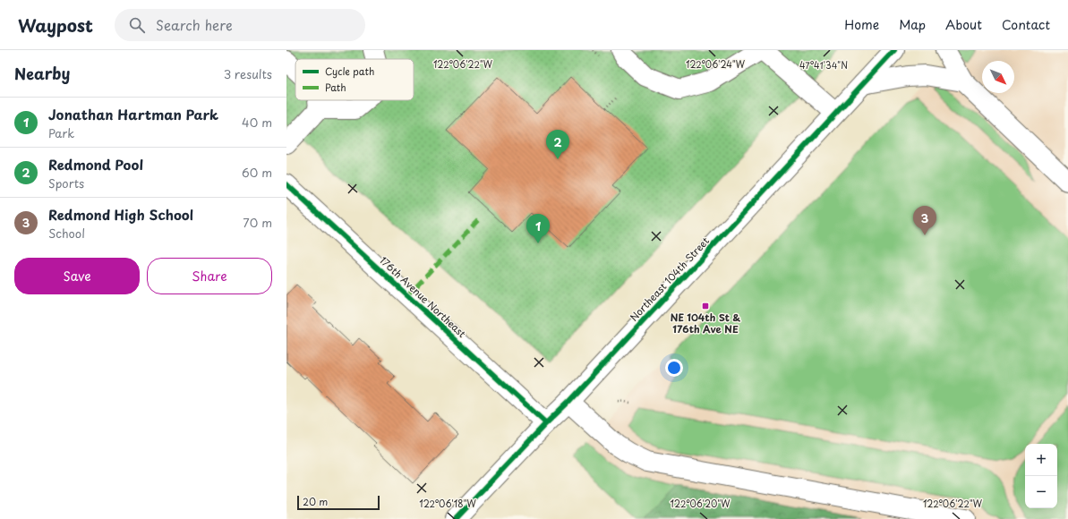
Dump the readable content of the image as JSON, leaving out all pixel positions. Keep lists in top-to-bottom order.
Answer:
{
  "streets": {
    "street": ["Northeast 104th Street", "176th Avenue Northeast"]
  },
  "crossings": [
    ["Northeast 104th Street", "176th Avenue Northeast"]
  ],
  "places": {
    "transit": ["NE 104th St & 176th Ave NE"]
  },
  "legend": ["Cycle path", "Path"],
  "scale_bar": "20 m",
  "north": "bottom right",
  "page": {
    "header": "Waypost",
    "search": "Search here",
    "nav": [
      "Home",
      "Map",
      "About",
      "Contact"
    ],
    "heading": ["Nearby", "3 results"],
    "list": [
      {
        "mark": "1",
        "name": "Jonathan Hartman Park",
        "note": "Park",
        "value": "40 m"
      },
      {
        "mark": "2",
        "name": "Redmond Pool",
        "note": "Sports",
        "value": "60 m"
      },
      {
        "mark": "3",
        "name": "Redmond High School",
        "note": "School",
        "value": "70 m"
      }
    ],
    "pins": ["2", "3", "1"],
    "buttons": ["Save", "Share"],
    "map_buttons": ["+", "−"],
    "scale": "20 m"
  },
  "coordinates": [
    "122°06'22\"W",
    "122°06'24\"W",
    "47°41'34\"N",
    "122°06'18\"W",
    "122°06'20\"W"
  ]
}
